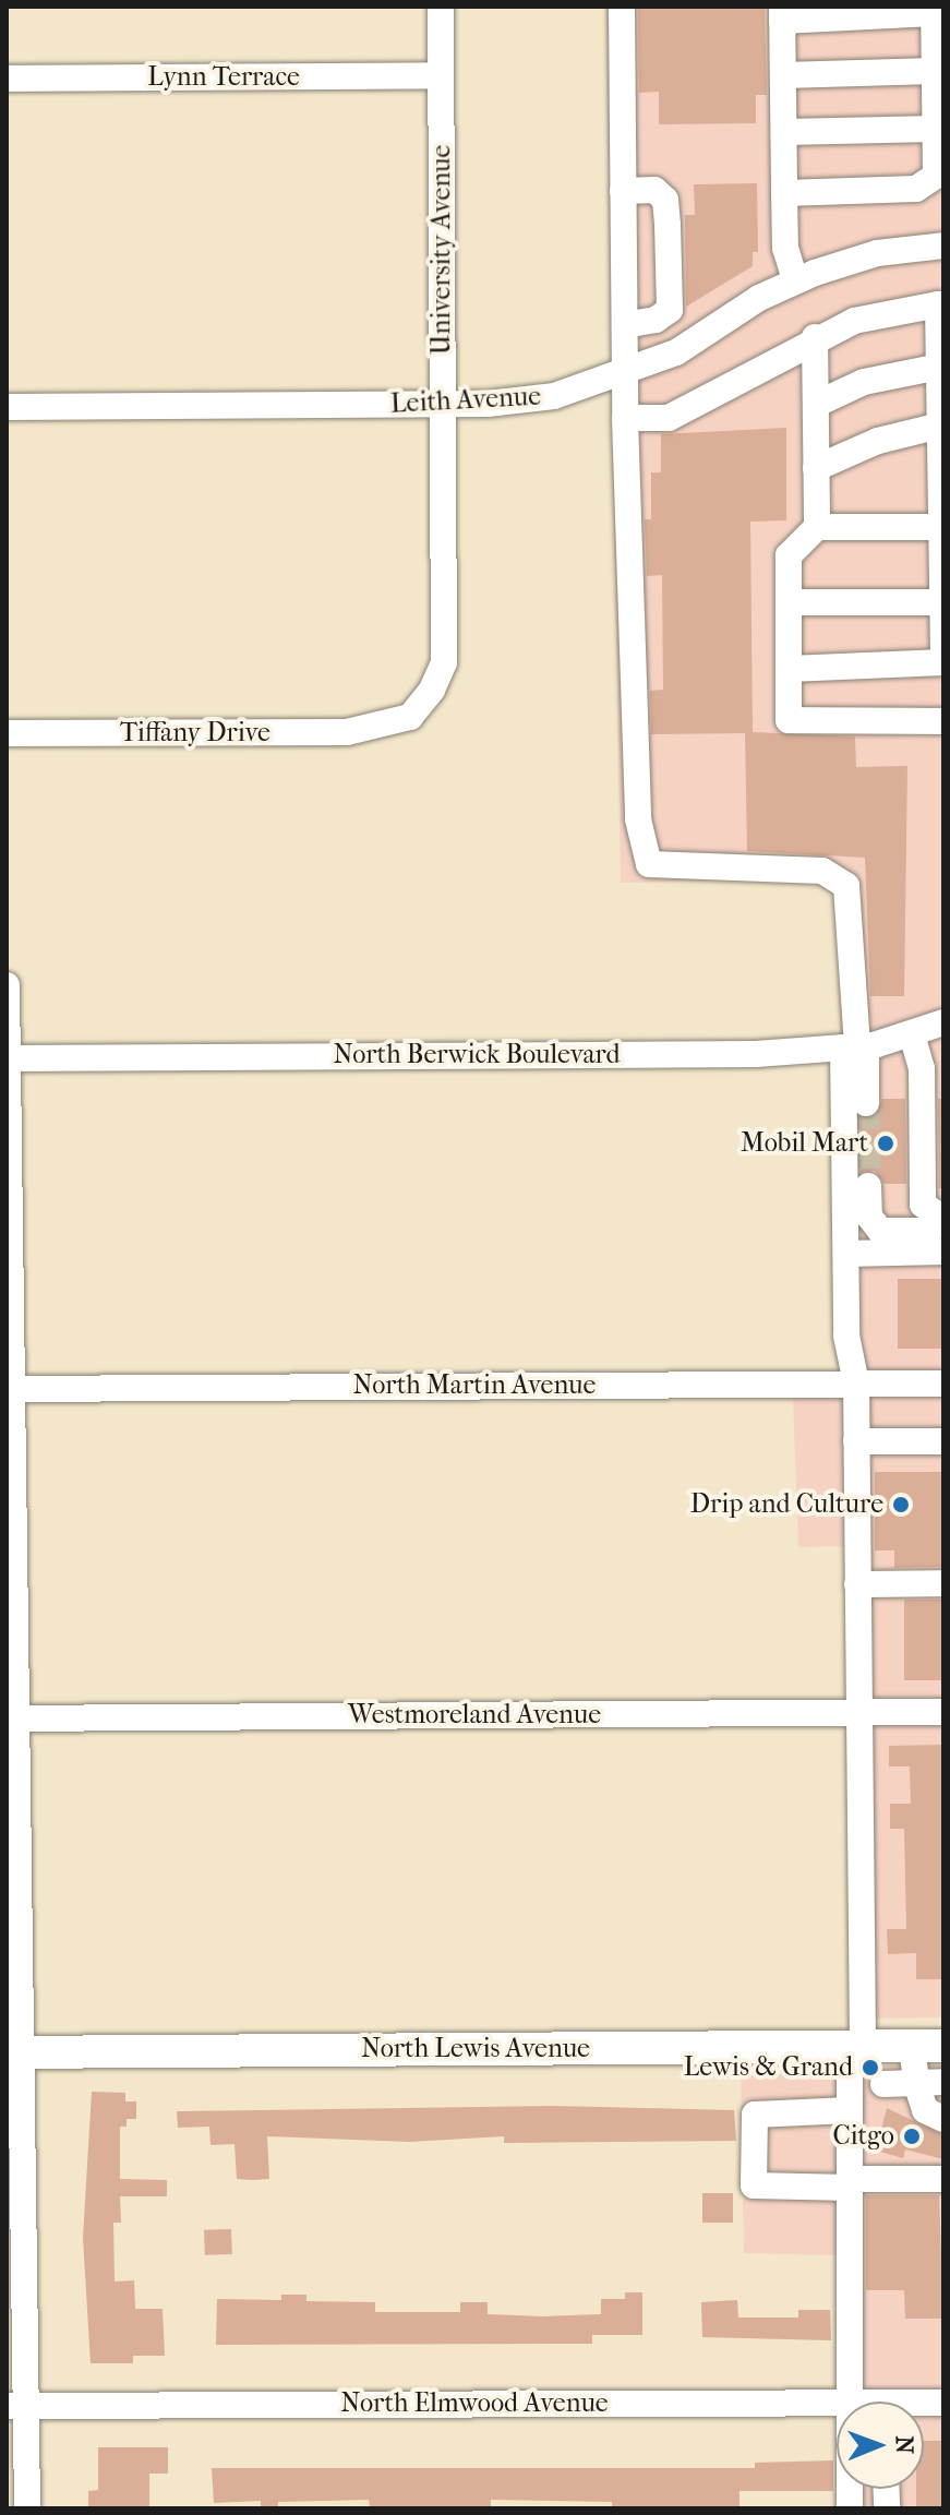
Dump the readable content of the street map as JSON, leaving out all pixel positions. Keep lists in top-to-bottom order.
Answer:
{
  "streets": {
    "main road": ["North Lewis Avenue"],
    "street": [
      "Lynn Terrace",
      "University Avenue",
      "Leith Avenue",
      "Tiffany Drive",
      "North Berwick Boulevard",
      "North Martin Avenue",
      "Westmoreland Avenue",
      "North Elmwood Avenue"
    ]
  },
  "crossings": [
    ["Lynn Terrace", "University Avenue"],
    ["University Avenue", "Leith Avenue"],
    ["University Avenue", "Tiffany Drive"]
  ],
  "places": [
    "Mobil Mart",
    "Drip and Culture",
    "Lewis & Grand",
    "Citgo"
  ],
  "north": "right"
}
